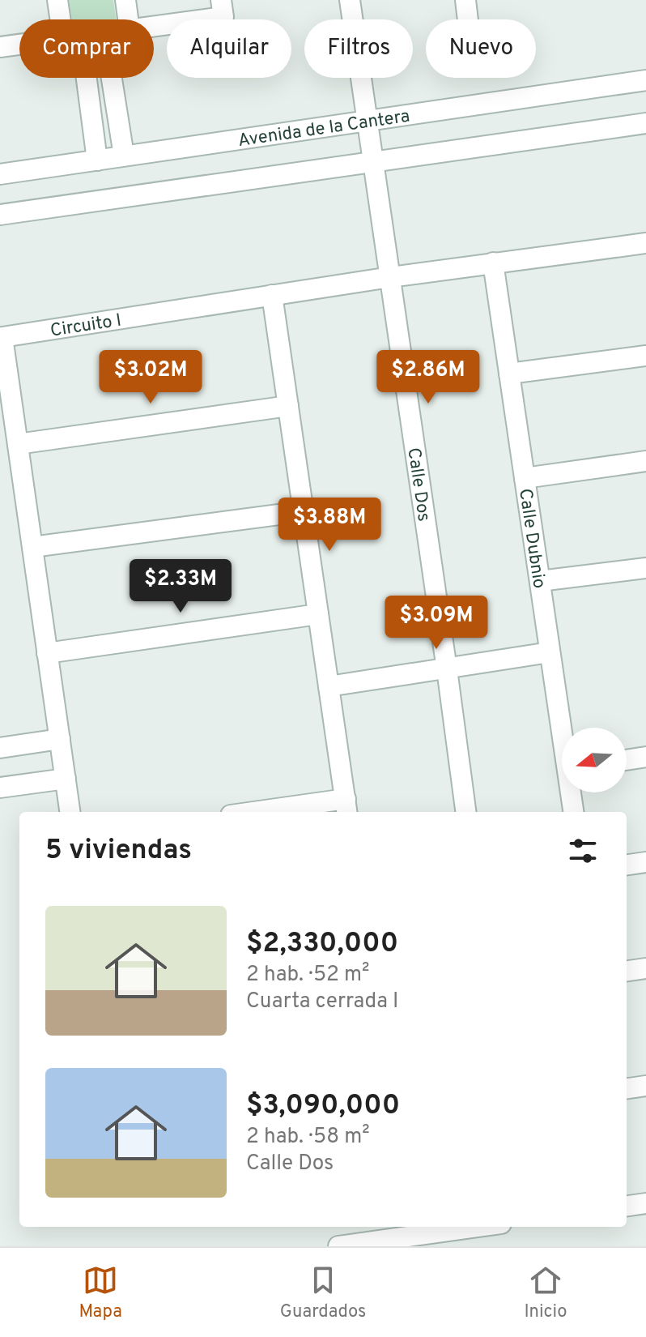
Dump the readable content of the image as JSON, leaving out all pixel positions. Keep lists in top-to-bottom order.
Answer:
{
  "streets": {
    "street": [
      "Avenida de la Cantera",
      "Circuito I",
      "Calle Dos",
      "Calle Dubnio"
    ]
  },
  "crossings": [
    ["Avenida de la Cantera", "Calle Dos"],
    ["Circuito I", "Calle Dos"],
    ["Circuito I", "Calle Dubnio"]
  ],
  "north": "left",
  "page": {
    "chip": [
      "Comprar",
      "Alquilar",
      "Filtros",
      "Nuevo"
    ],
    "price": [
      "$3.02M",
      "$2.86M",
      "$3.88M",
      "$2.33M",
      "$3.09M"
    ],
    "heading": "5 viviendas",
    "list": [
      {
        "name": "$2,330,000",
        "note": "2 hab. · 52 m² · Cuarta cerrada I"
      },
      {
        "name": "$3,090,000",
        "note": "2 hab. · 58 m² · Calle Dos"
      }
    ],
    "tabs": ["Mapa", "Guardados", "Inicio"]
  }
}
